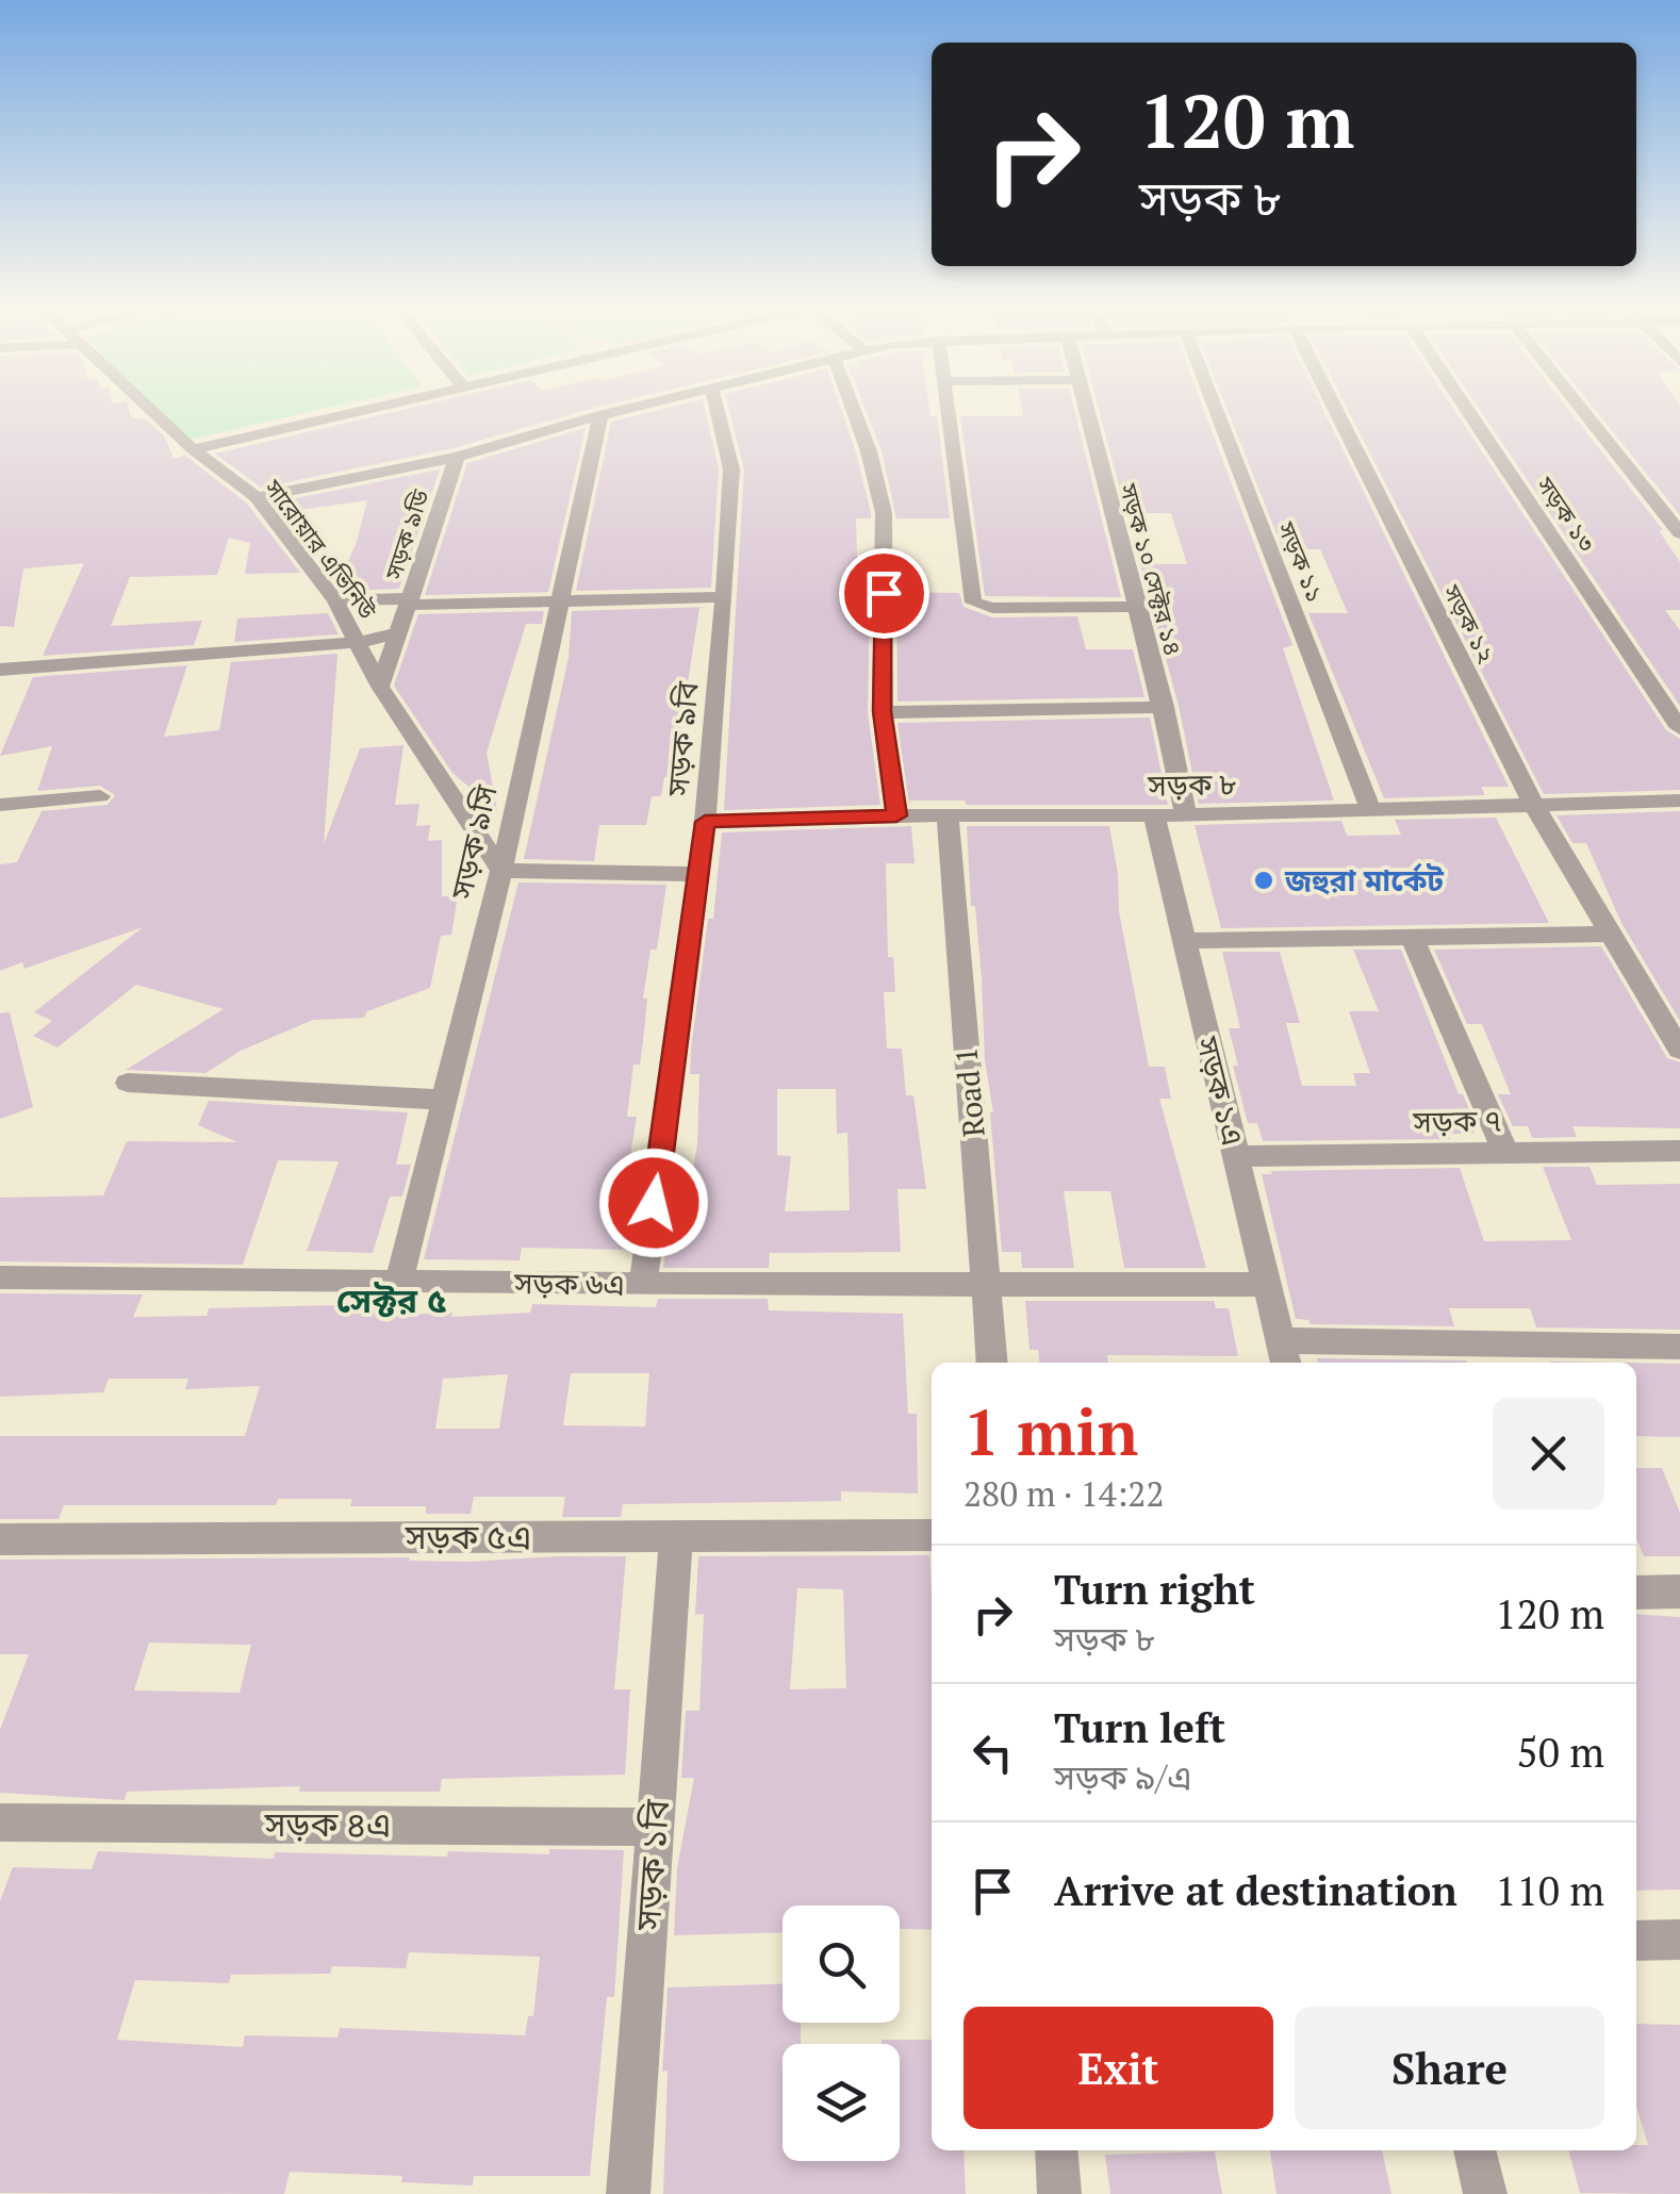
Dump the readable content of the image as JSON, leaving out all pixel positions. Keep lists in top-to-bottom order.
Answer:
{
  "streets": {
    "street": [
      "সড়ক ১৩",
      "সড়ক ৯ডি",
      "সারোয়ার এভিনিউ",
      "সড়ক ১১",
      "সড়ক ১০ সেক্টর ১৪",
      "সড়ক ১২",
      "সড়ক ৯বি",
      "সড়ক ৮",
      "সড়ক ৯সি",
      "সড়ক ১এ",
      "Road 1",
      "সড়ক ৭",
      "সড়ক ৬এ",
      "সড়ক ৫এ",
      "সড়ক ৪এ",
      "সড়ক ১বি"
    ]
  },
  "crossings": [
    ["সড়ক ৯ডি", "সারোয়ার এভিনিউ"],
    ["সারোয়ার এভিনিউ", "সড়ক ৯সি"],
    ["সড়ক ১১", "সড়ক ৮"],
    ["সড়ক ১০ সেক্টর ১৪", "সড়ক ৮"],
    ["সড়ক ১২", "সড়ক ৮"],
    ["সড়ক ৯বি", "সড়ক ৮"],
    ["সড়ক ৯বি", "সড়ক ৬এ"],
    ["সড়ক ৮", "সড়ক ১এ"],
    ["সড়ক ৮", "Road 1"],
    ["সড়ক ৯সি", "সড়ক ৬এ"],
    ["সড়ক ১এ", "সড়ক ৭"],
    ["সড়ক ১এ", "সড়ক ৬এ"],
    ["Road 1", "সড়ক ৬এ"],
    ["সড়ক ৫এ", "সড়ক ১বি"],
    ["সড়ক ৪এ", "সড়ক ১বি"]
  ],
  "districts": ["সেক্টর ৫"],
  "places": ["জহুরা মার্কেট"],
  "page": {
    "turn": ["120 m", "সড়ক ৮"],
    "heading": ["1 min", "280 m · 14:22"],
    "list": [
      {
        "name": "Turn right",
        "note": "সড়ক ৮",
        "value": "120 m"
      },
      {
        "name": "Turn left",
        "note": "সড়ক ৯/এ",
        "value": "50 m"
      },
      {
        "name": "Arrive at destination",
        "value": "110 m"
      }
    ],
    "buttons": ["Exit", "Share"]
  }
}
